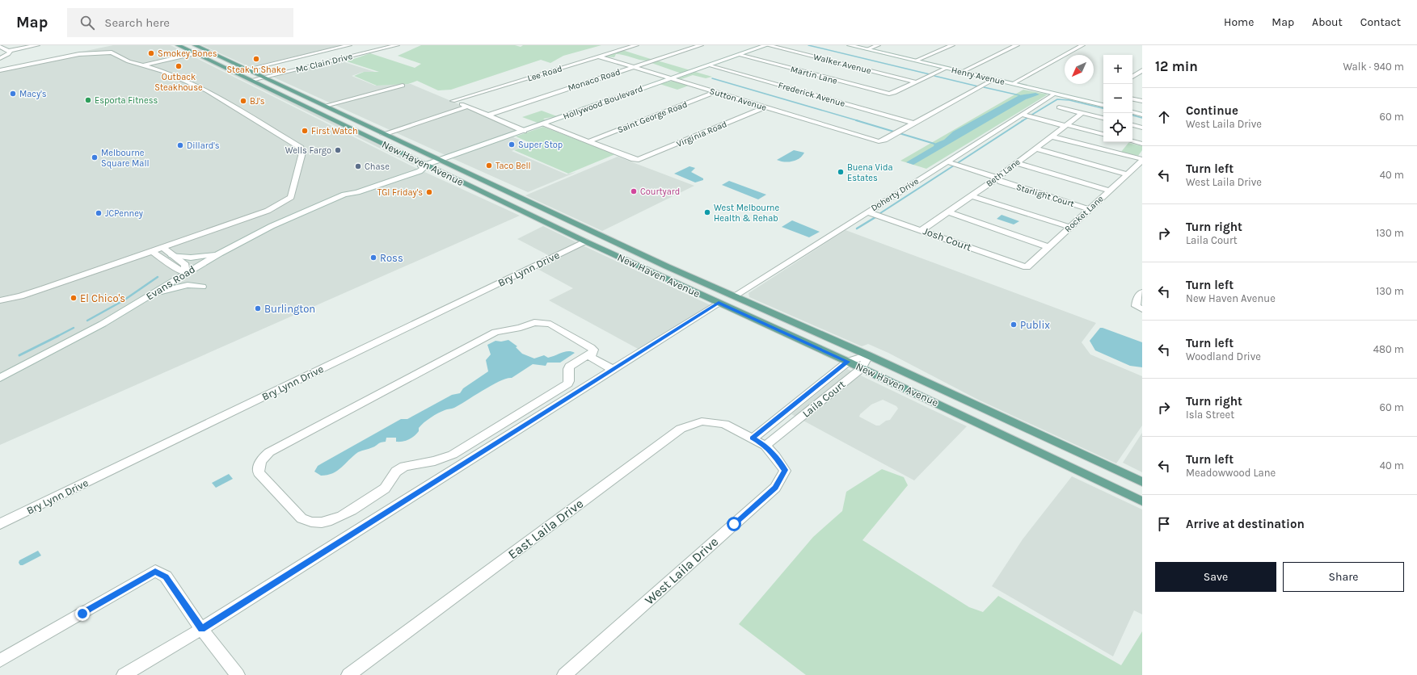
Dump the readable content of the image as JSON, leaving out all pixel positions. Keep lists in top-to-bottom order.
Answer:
{
  "streets": {
    "main road": ["New Haven Avenue"],
    "street": [
      "Mc Clain Drive",
      "Walker Avenue",
      "Lee Road",
      "Martin Lane",
      "Henry Avenue",
      "Monaco Road",
      "Frederick Avenue",
      "Sutton Avenue",
      "Hollywood Boulevard",
      "Saint George Road",
      "Virginia Road",
      "Beth Lane",
      "Doherty Drive",
      "Starlight Court",
      "Rocket Lane",
      "Josh Court",
      "Bry Lynn Drive",
      "Evans Road",
      "Laila Court",
      "East Laila Drive",
      "West Laila Drive"
    ]
  },
  "crossings": [
    ["Mc Clain Drive", "New Haven Avenue"],
    ["Walker Avenue", "Martin Lane"],
    ["Walker Avenue", "Hollywood Boulevard"],
    ["Lee Road", "Sutton Avenue"],
    ["Martin Lane", "Hollywood Boulevard"],
    ["Henry Avenue", "Doherty Drive"],
    ["Monaco Road", "Sutton Avenue"],
    ["Frederick Avenue", "Sutton Avenue"],
    ["Frederick Avenue", "Hollywood Boulevard"],
    ["Sutton Avenue", "Hollywood Boulevard"],
    ["Sutton Avenue", "Saint George Road"],
    ["Sutton Avenue", "Virginia Road"],
    ["Hollywood Boulevard", "New Haven Avenue"],
    ["Hollywood Boulevard", "Evans Road"],
    ["Saint George Road", "Virginia Road"],
    ["New Haven Avenue", "Doherty Drive"],
    ["New Haven Avenue", "Bry Lynn Drive"],
    ["New Haven Avenue", "Evans Road"],
    ["New Haven Avenue", "Laila Court"],
    ["Beth Lane", "Starlight Court"],
    ["Beth Lane", "Josh Court"],
    ["Doherty Drive", "Starlight Court"],
    ["Doherty Drive", "Josh Court"],
    ["Starlight Court", "Rocket Lane"],
    ["Rocket Lane", "Josh Court"],
    ["Laila Court", "East Laila Drive"],
    ["Laila Court", "West Laila Drive"]
  ],
  "places": [
    "Smokey Bones",
    "Steak 'n Shake",
    "Outback Steakhouse",
    "Macy's",
    "Esporta Fitness",
    "BJ's",
    "First Watch",
    "Super Stop",
    "Dillard's",
    "Wells Fargo",
    "Melbourne Square Mall",
    "Taco Bell",
    "Chase",
    "Buena Vida Estates",
    "Courtyard",
    "TGI Friday's",
    "West Melbourne Health & Rehab",
    "JCPenney",
    "Ross",
    "El Chico's",
    "Burlington",
    "Publix"
  ],
  "north": "bottom left",
  "page": {
    "header": "Map",
    "search": "Search here",
    "nav": [
      "Home",
      "Map",
      "About",
      "Contact"
    ],
    "heading": ["12 min", "Walk · 940 m"],
    "map_buttons": ["+", "−"],
    "list": [
      ["Continue", "West Laila Drive", "60 m"],
      ["Turn left", "West Laila Drive", "40 m"],
      ["Turn right", "Laila Court", "130 m"],
      ["Turn left", "New Haven Avenue", "130 m"],
      ["Turn left", "Woodland Drive", "480 m"],
      ["Turn right", "Isla Street", "60 m"],
      ["Turn left", "Meadowwood Lane", "40 m"],
      "Arrive at destination"
    ],
    "buttons": ["Save", "Share"]
  }
}
